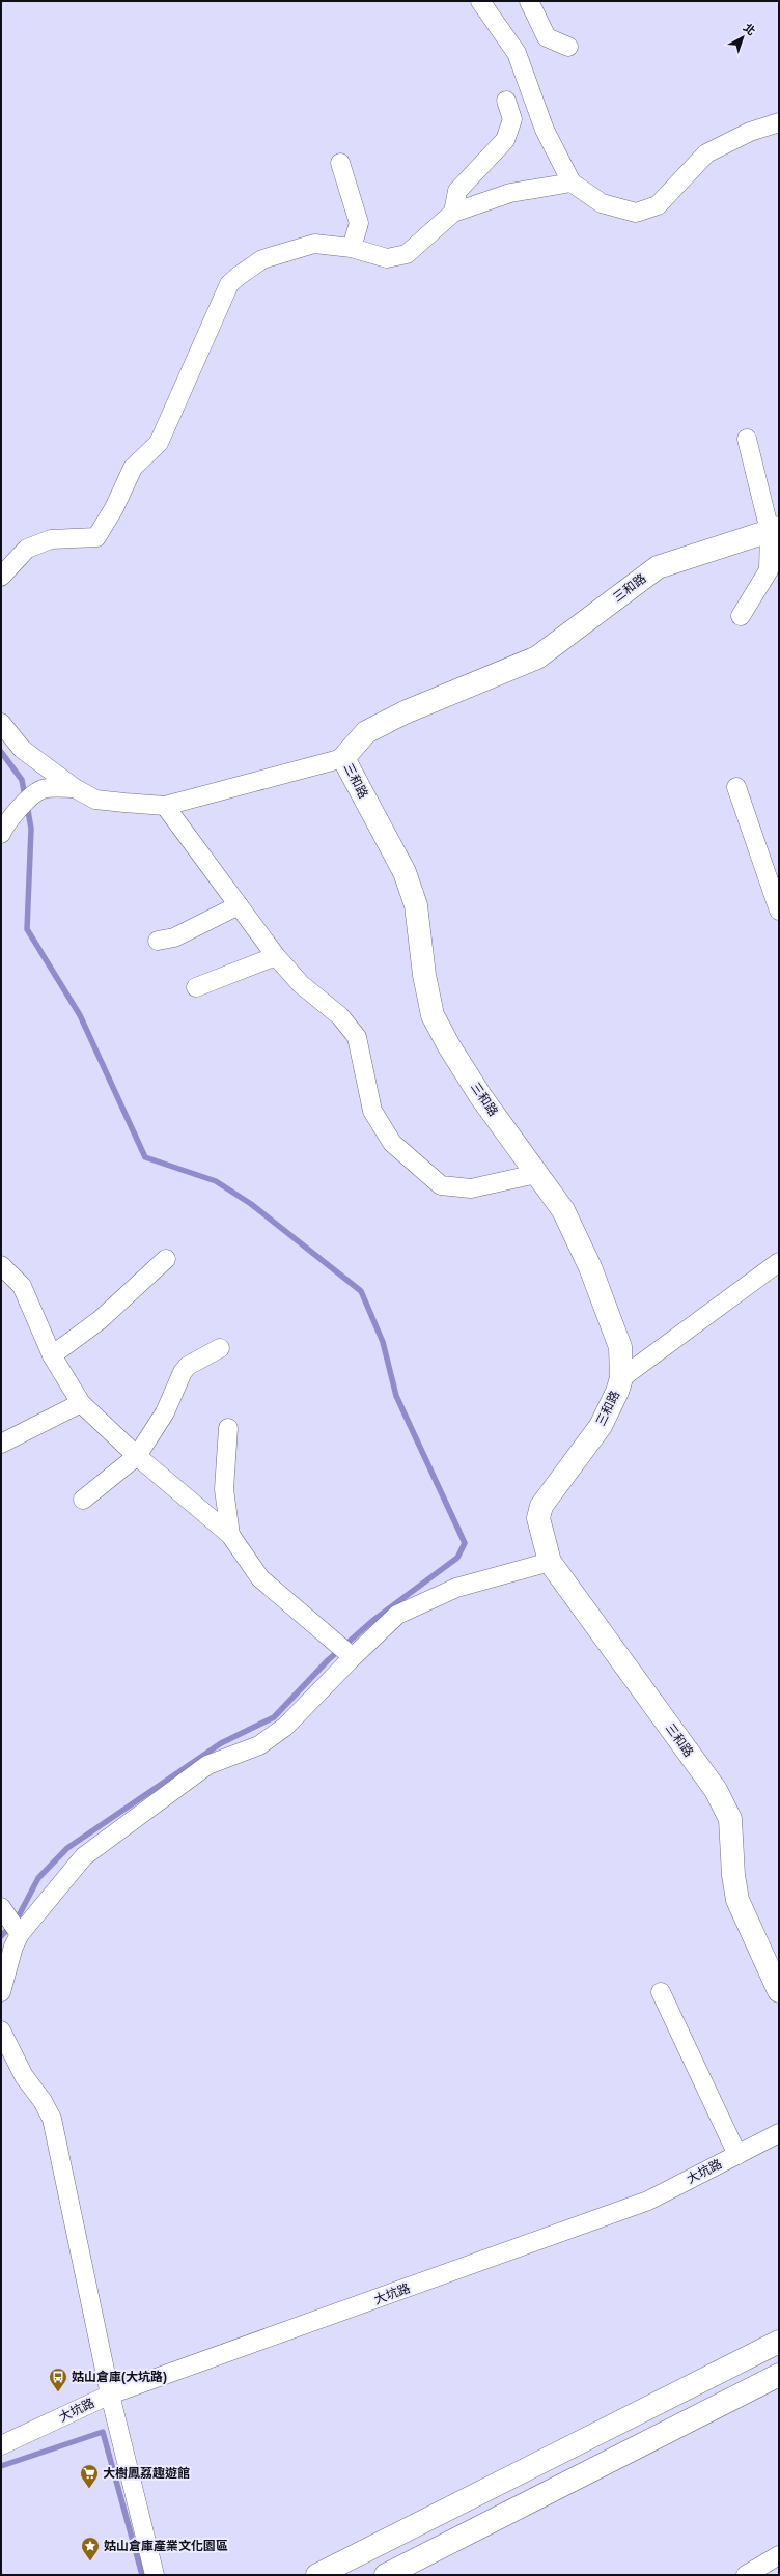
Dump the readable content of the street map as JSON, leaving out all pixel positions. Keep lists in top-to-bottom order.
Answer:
{
  "streets": {
    "main road": ["三和路"],
    "street": ["大坑路"]
  },
  "places": {
    "bus stop": ["姑山倉庫(大坑路)"],
    "supermarket": ["大樹鳳荔趣遊館"],
    "place": ["姑山倉庫產業文化園區"]
  },
  "north": "top right"
}
